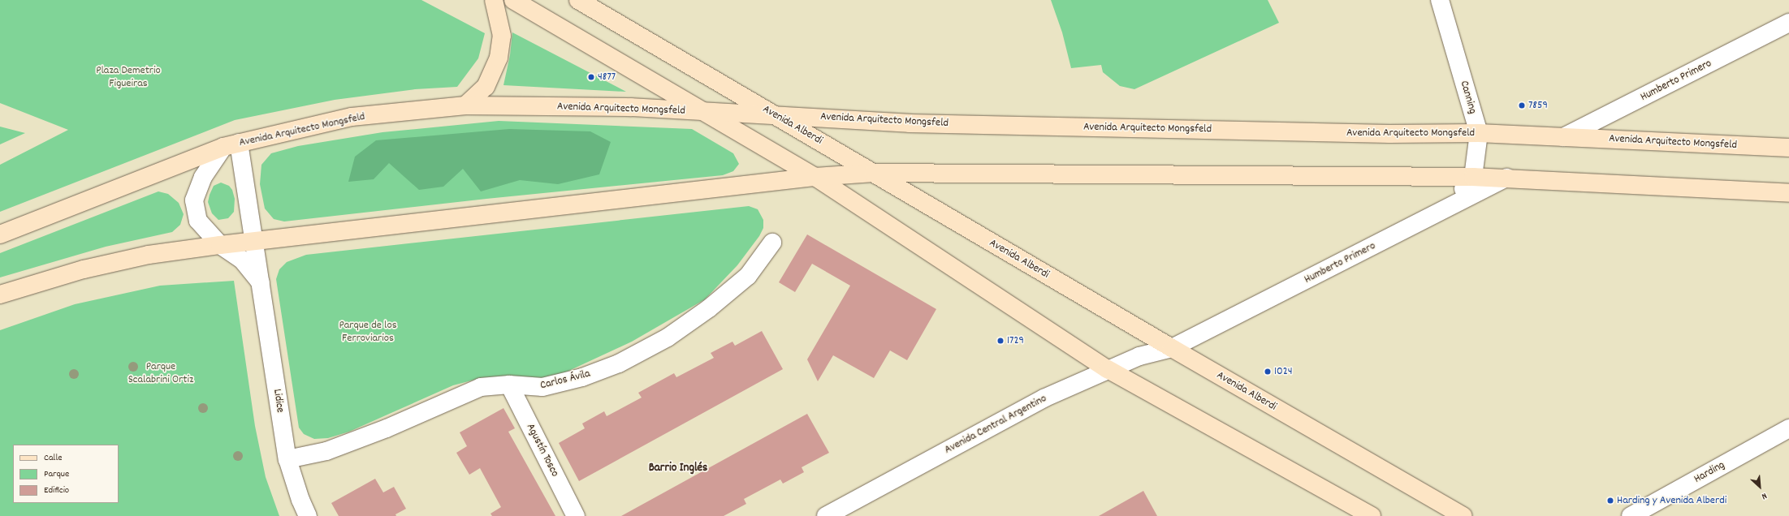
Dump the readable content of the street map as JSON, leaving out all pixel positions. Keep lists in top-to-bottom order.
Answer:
{
  "streets": {
    "main road": ["Avenida Arquitecto Mongsfeld", "Avenida Alberdi"],
    "street": [
      "Humberto Primero",
      "Canning",
      "Carlos Ávila",
      "Lidice",
      "Avenida Central Argentino",
      "Agustín Tosco",
      "Harding"
    ]
  },
  "crossings": [
    ["Humberto Primero", "Avenida Arquitecto Mongsfeld"],
    ["Humberto Primero", "Avenida Alberdi"],
    ["Humberto Primero", "Avenida Central Argentino"],
    ["Canning", "Avenida Arquitecto Mongsfeld"],
    ["Avenida Arquitecto Mongsfeld", "Avenida Alberdi"],
    ["Avenida Arquitecto Mongsfeld", "Lidice"],
    ["Avenida Alberdi", "Avenida Central Argentino"],
    ["Carlos Ávila", "Lidice"],
    ["Carlos Ávila", "Agustín Tosco"]
  ],
  "districts": ["Barrio Inglés"],
  "parks": ["Plaza Demetrio Figueiras", "Parque de los Ferroviarios", "Parque Scalabrini Ortiz"],
  "places": [
    "4877",
    "7859",
    "1729",
    "1024",
    "Harding y Avenida Alberdi"
  ],
  "legend": ["Calle", "Parque", "Edificio"],
  "north": "bottom right"
}
